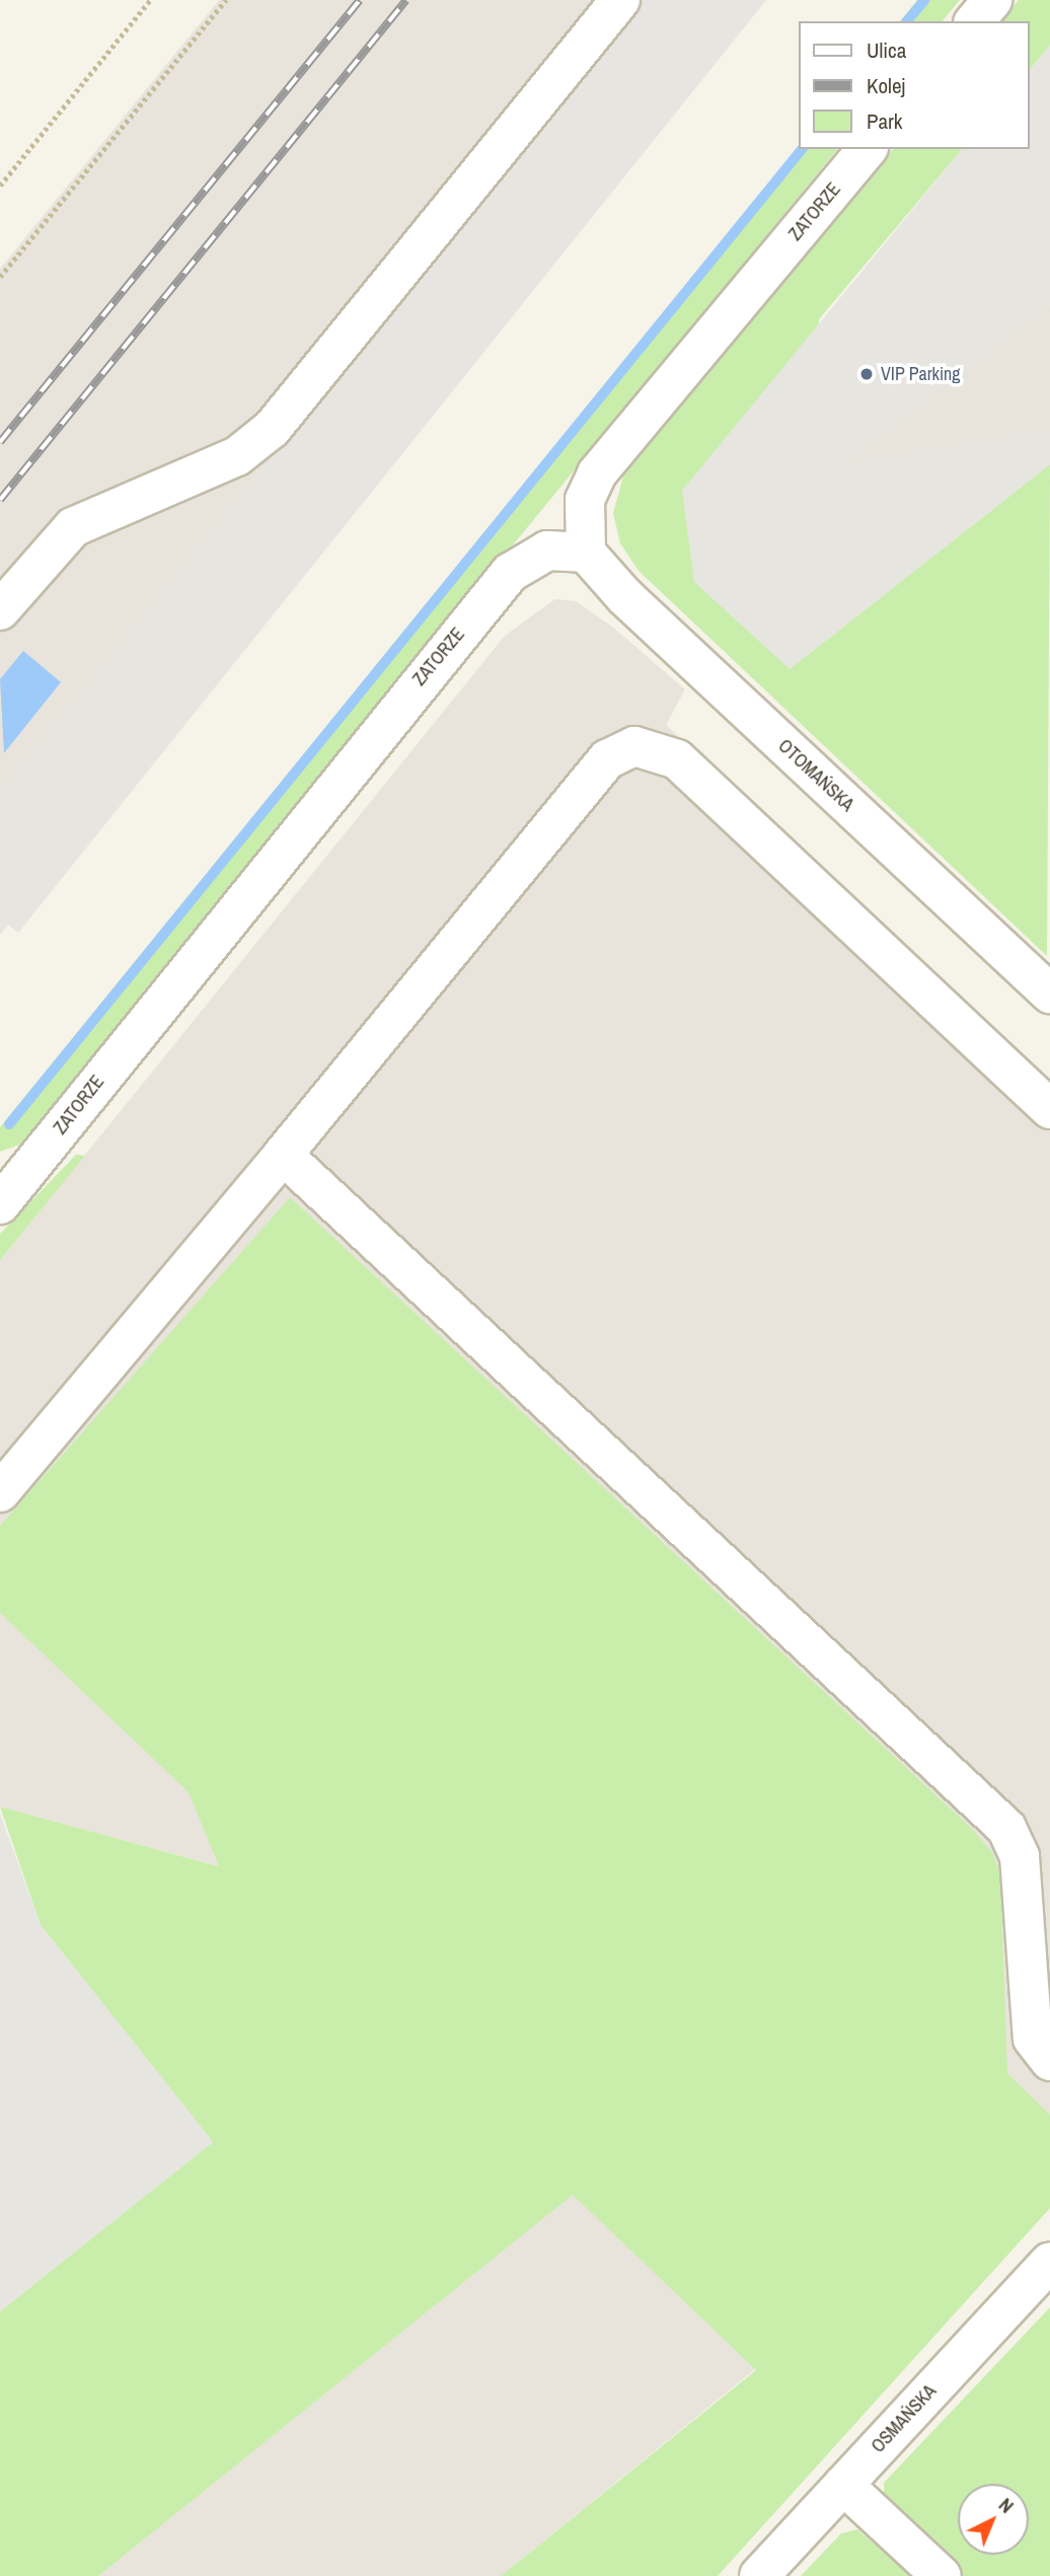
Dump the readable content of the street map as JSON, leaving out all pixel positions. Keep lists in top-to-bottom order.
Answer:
{
  "streets": {
    "street": ["ZATORZE", "OTOMAŃSKA", "OSMAŃSKA"]
  },
  "crossings": [
    ["ZATORZE", "OTOMAŃSKA"]
  ],
  "places": ["VIP Parking"],
  "legend": ["Ulica", "Kolej", "Park"],
  "north": "top right"
}
